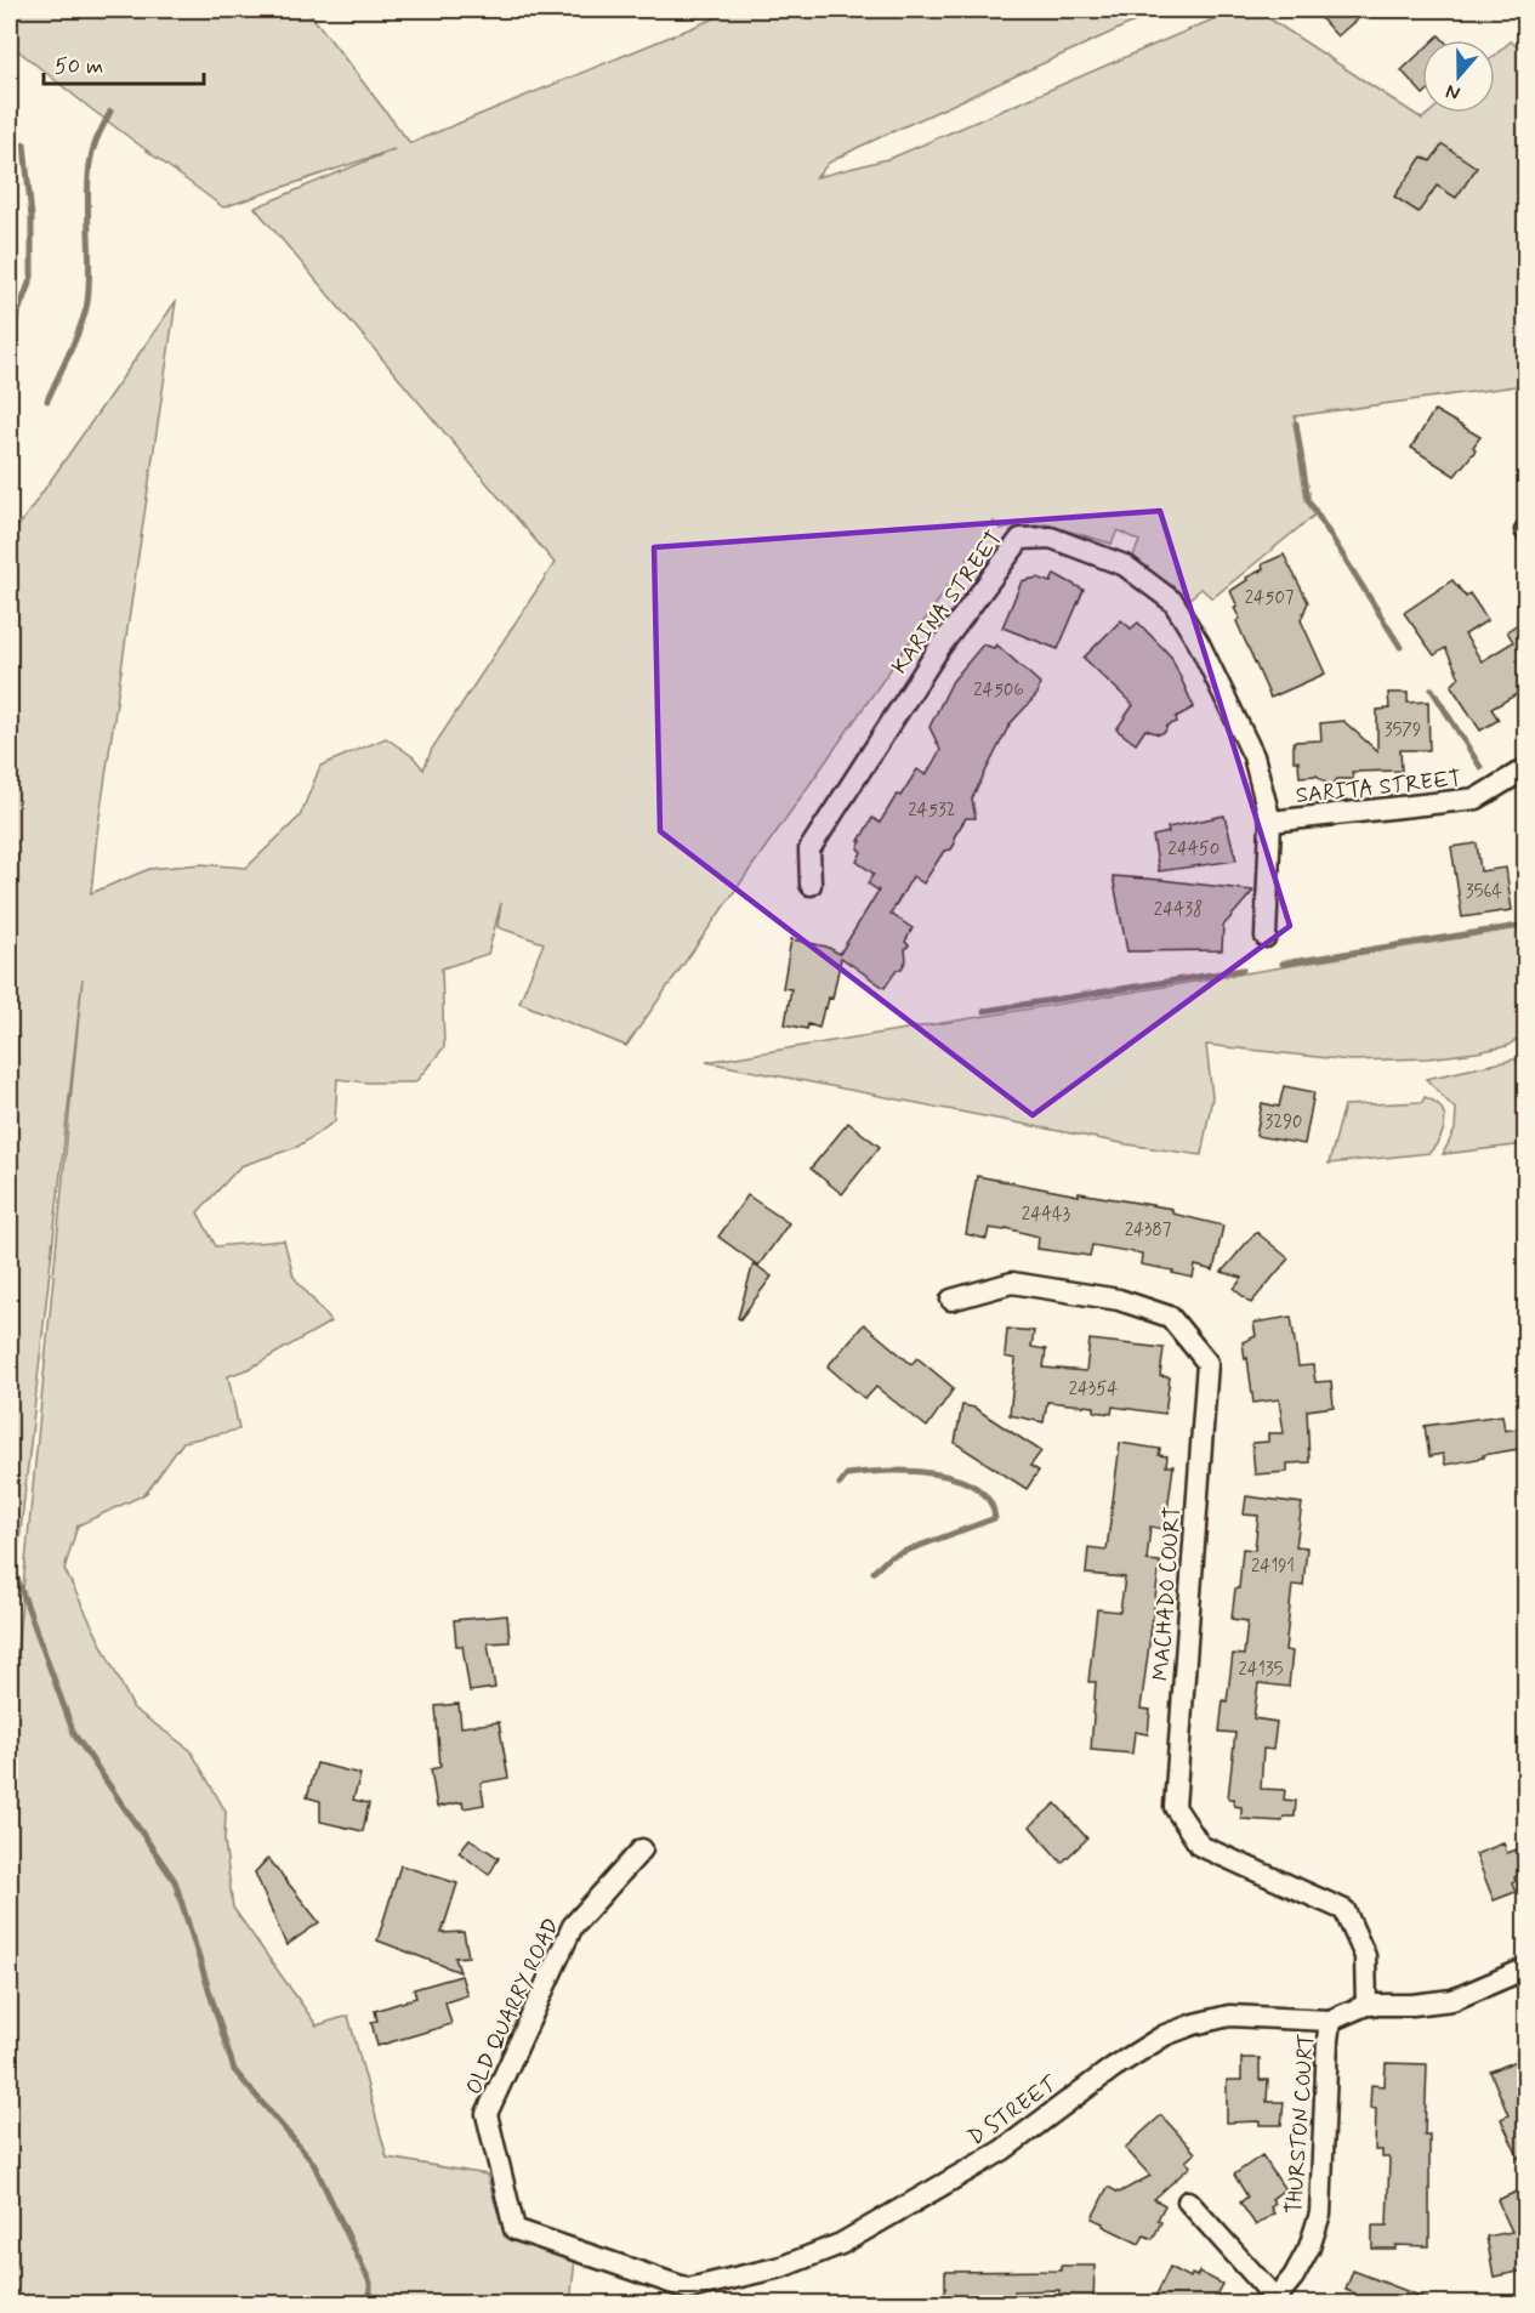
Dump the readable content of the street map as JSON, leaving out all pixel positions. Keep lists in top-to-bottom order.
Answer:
{
  "streets": {
    "street": [
      "KARINA STREET",
      "SARITA STREET",
      "MACHADO COURT",
      "OLD QUARRY ROAD",
      "D STREET",
      "THURSTON COURT"
    ]
  },
  "crossings": [
    ["KARINA STREET", "SARITA STREET"],
    ["OLD QUARRY ROAD", "D STREET"],
    ["D STREET", "THURSTON COURT"]
  ],
  "house_numbers": [
    "24507",
    "24506",
    "3579",
    "24532",
    "24450",
    "3564",
    "24438",
    "3290",
    "24443",
    "24387",
    "24354",
    "24191",
    "24135"
  ],
  "scale_bar": "50 m",
  "north": "bottom"
}
